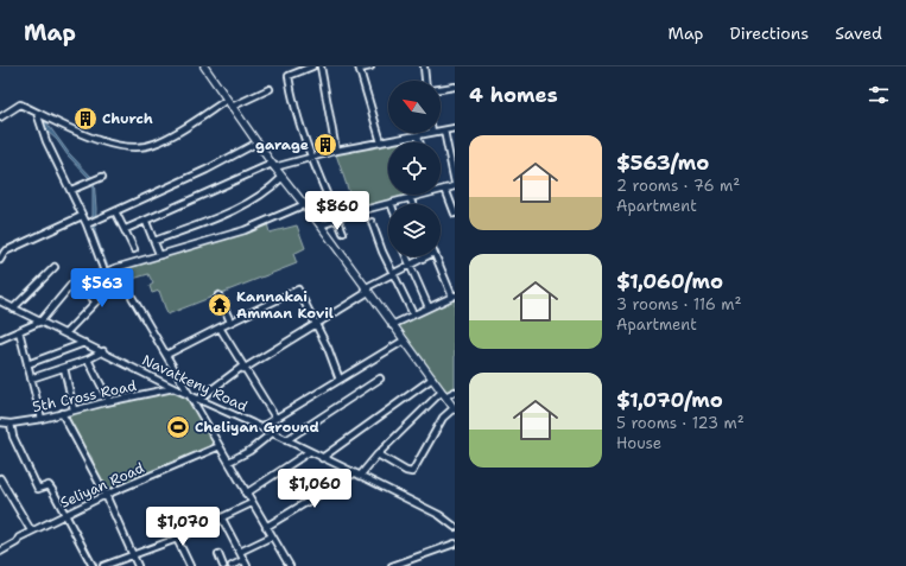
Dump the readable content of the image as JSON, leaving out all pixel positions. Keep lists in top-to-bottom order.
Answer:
{
  "streets": {
    "street": ["Navatkeny Road", "5th Cross Road", "Seliyan Road"]
  },
  "crossings": [
    ["Navatkeny Road", "5th Cross Road"]
  ],
  "places": {
    "building": ["Church", "garage"],
    "temple": ["Kannakai Amman Kovil"],
    "sports": ["Cheliyan Ground"]
  },
  "north": "top left",
  "page": {
    "header": "Map",
    "nav": ["Map", "Directions", "Saved"],
    "heading": "4 homes",
    "list": [
      {
        "name": "$563/mo",
        "note": "2 rooms · 76 m² · Apartment"
      },
      {
        "name": "$1,060/mo",
        "note": "3 rooms · 116 m² · Apartment"
      },
      {
        "name": "$1,070/mo",
        "note": "5 rooms · 123 m² · House"
      }
    ],
    "price": [
      "$860",
      "$563",
      "$1,060",
      "$1,070"
    ]
  }
}
